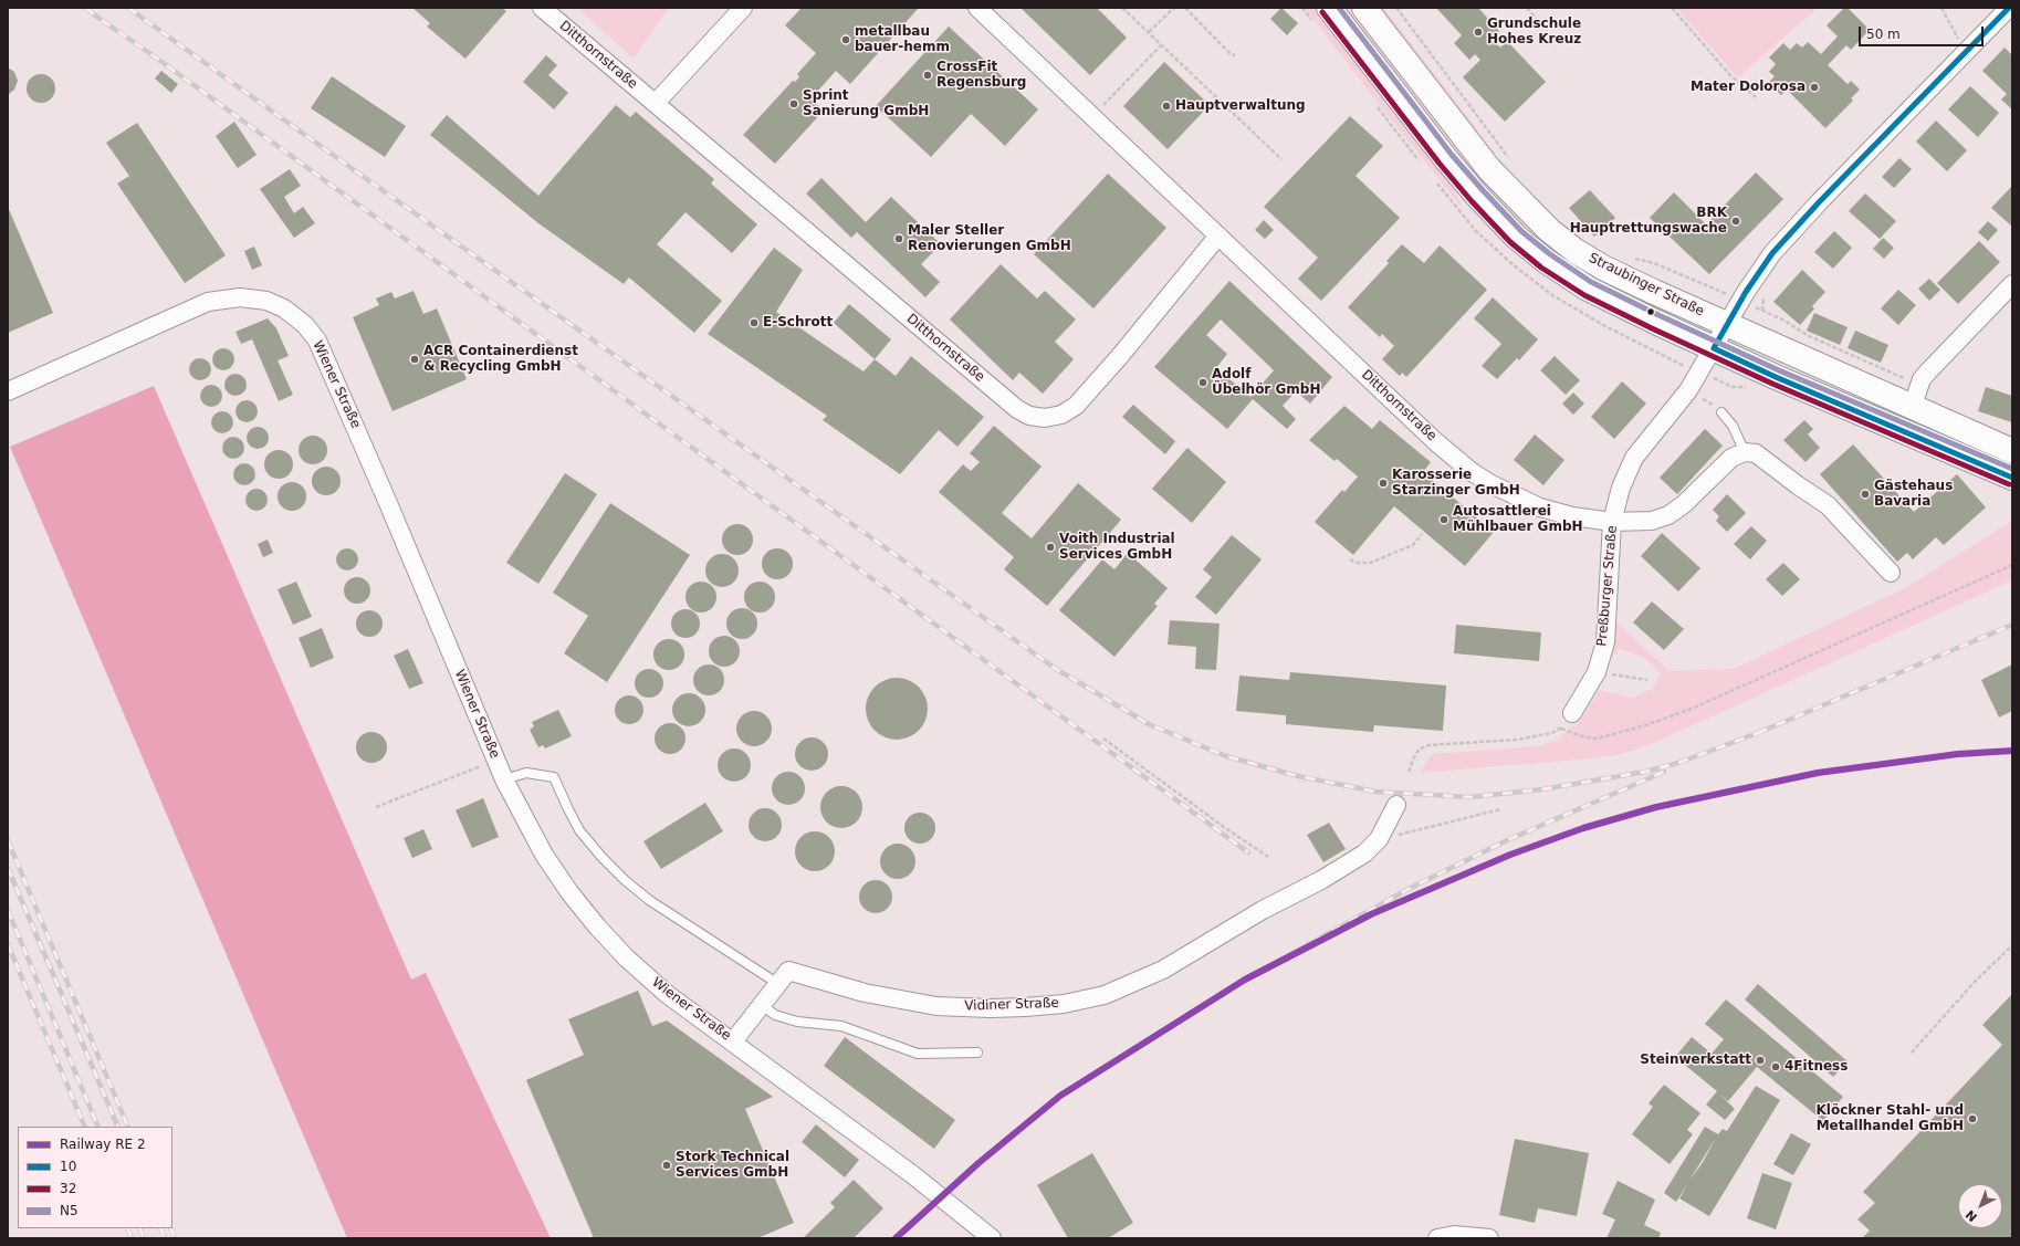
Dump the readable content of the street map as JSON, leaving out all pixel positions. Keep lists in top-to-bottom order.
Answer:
{
  "streets": {
    "main road": ["Straubinger Straße"],
    "street": [
      "Ditthornstraße",
      "Wiener Straße",
      "Preßburger Straße",
      "Vidiner Straße"
    ]
  },
  "crossings": [
    ["Ditthornstraße", "Preßburger Straße"],
    ["Straubinger Straße", "Preßburger Straße"],
    ["Wiener Straße", "Vidiner Straße"]
  ],
  "places": [
    "Grundschule Hohes Kreuz",
    "metallbau bauer-hemm",
    "CrossFit Regensburg",
    "Mater Dolorosa",
    "Sprint Sanierung GmbH",
    "Hauptverwaltung",
    "BRK Hauptrettungswache",
    "Maler Steller Renovierungen GmbH",
    "E-Schrott",
    "ACR Containerdienst & Recycling GmbH",
    "Adolf Übelhör GmbH",
    "Karosserie Starzinger GmbH",
    "Gästehaus Bavaria",
    "Autosattlerei Mühlbauer GmbH",
    "Voith Industrial Services GmbH",
    "Steinwerkstatt",
    "4Fitness",
    "Klöckner Stahl- und Metallhandel GmbH",
    "Stork Technical Services GmbH"
  ],
  "lines": ["transit line 10", "transit line N5", "transit line 32"],
  "legend": [
    "Railway RE 2",
    "10",
    "32",
    "N5"
  ],
  "scale_bar": "50 m",
  "north": "bottom left"
}
